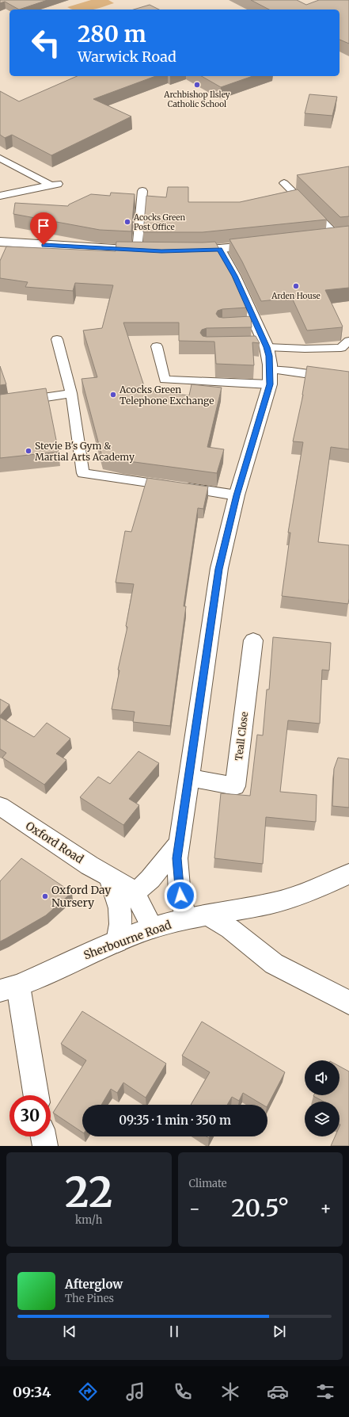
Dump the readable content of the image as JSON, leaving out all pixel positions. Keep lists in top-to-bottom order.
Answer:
{
  "streets": {
    "main road": ["Teall Close", "Oxford Road", "Sherbourne Road"]
  },
  "crossings": [
    ["Oxford Road", "Sherbourne Road"]
  ],
  "places": [
    "Archbishop Ilsley Catholic School",
    "Acocks Green Post Office",
    "Arden House",
    "Acocks Green Telephone Exchange",
    "Stevie B's Gym & Martial Arts Academy",
    "Oxford Day Nursery"
  ],
  "page": {
    "turn": ["280 m", "Warwick Road"],
    "limit": "30",
    "trip": "09:35 · 1 min · 350 m",
    "tile": [
      ["22", "km/h"],
      "Climate"
    ],
    "heat": ["−", "20.5°", "+"],
    "song": ["Afterglow", "The Pines"],
    "tabs": "09:34"
  }
}
